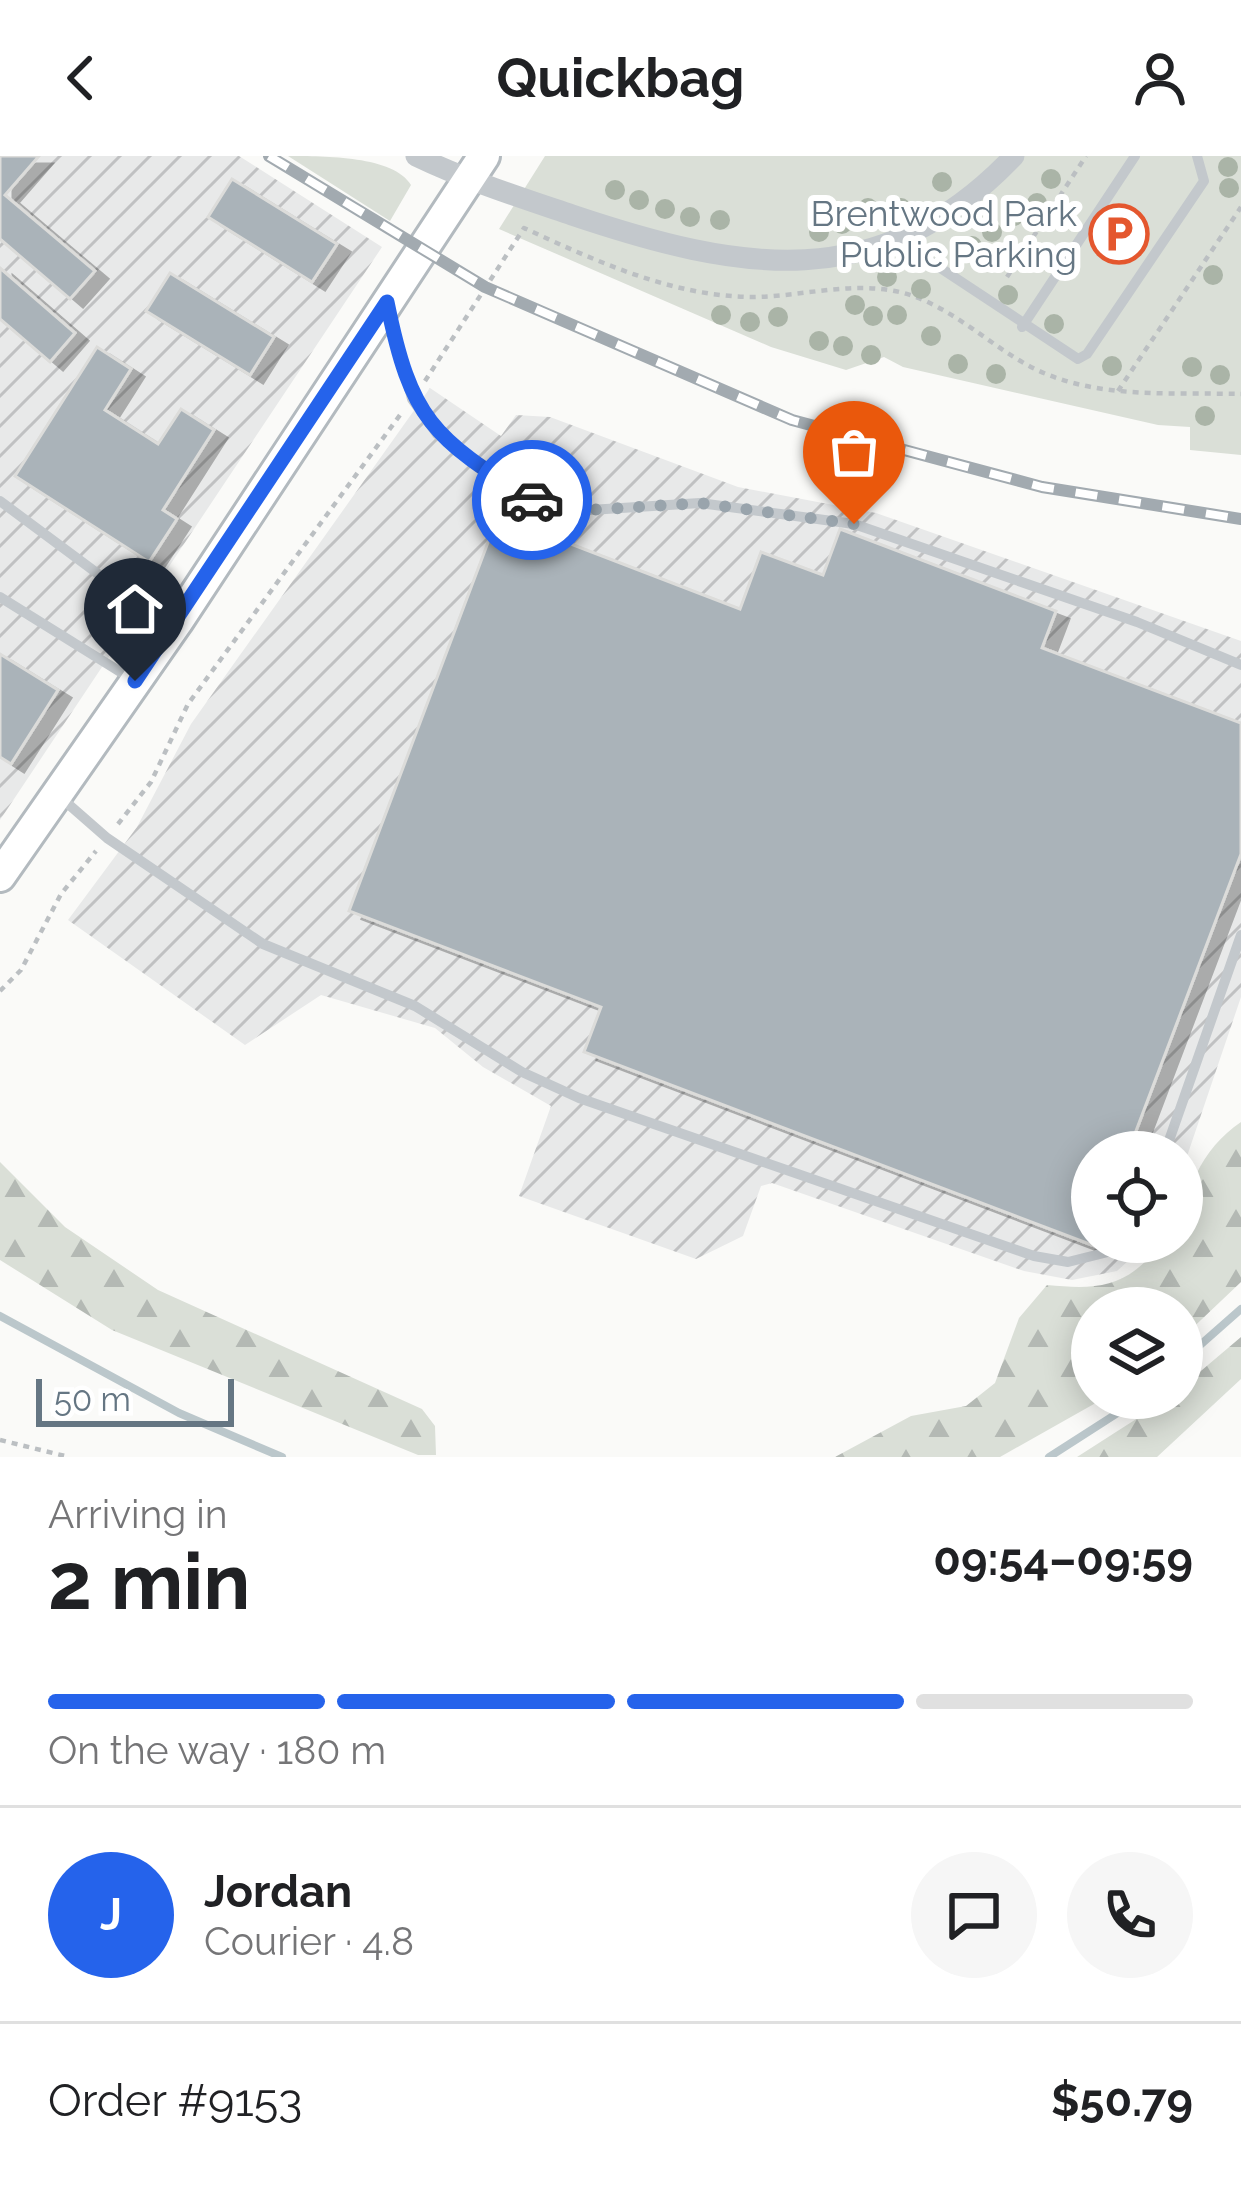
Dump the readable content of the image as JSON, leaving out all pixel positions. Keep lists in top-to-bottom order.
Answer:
{
  "places": {
    "parking": ["Brentwood Park Public Parking"]
  },
  "scale_bar": "50 m",
  "page": {
    "header": "Quickbag",
    "scale": "50 m",
    "heading": ["2 min", "Arriving in", "09:54–09:59"],
    "panel": [
      "Jordan",
      "Courier · 4.8",
      "Order #9153",
      "$50.79"
    ],
    "bar": "On the way · 180 m",
    "round": "J"
  }
}
